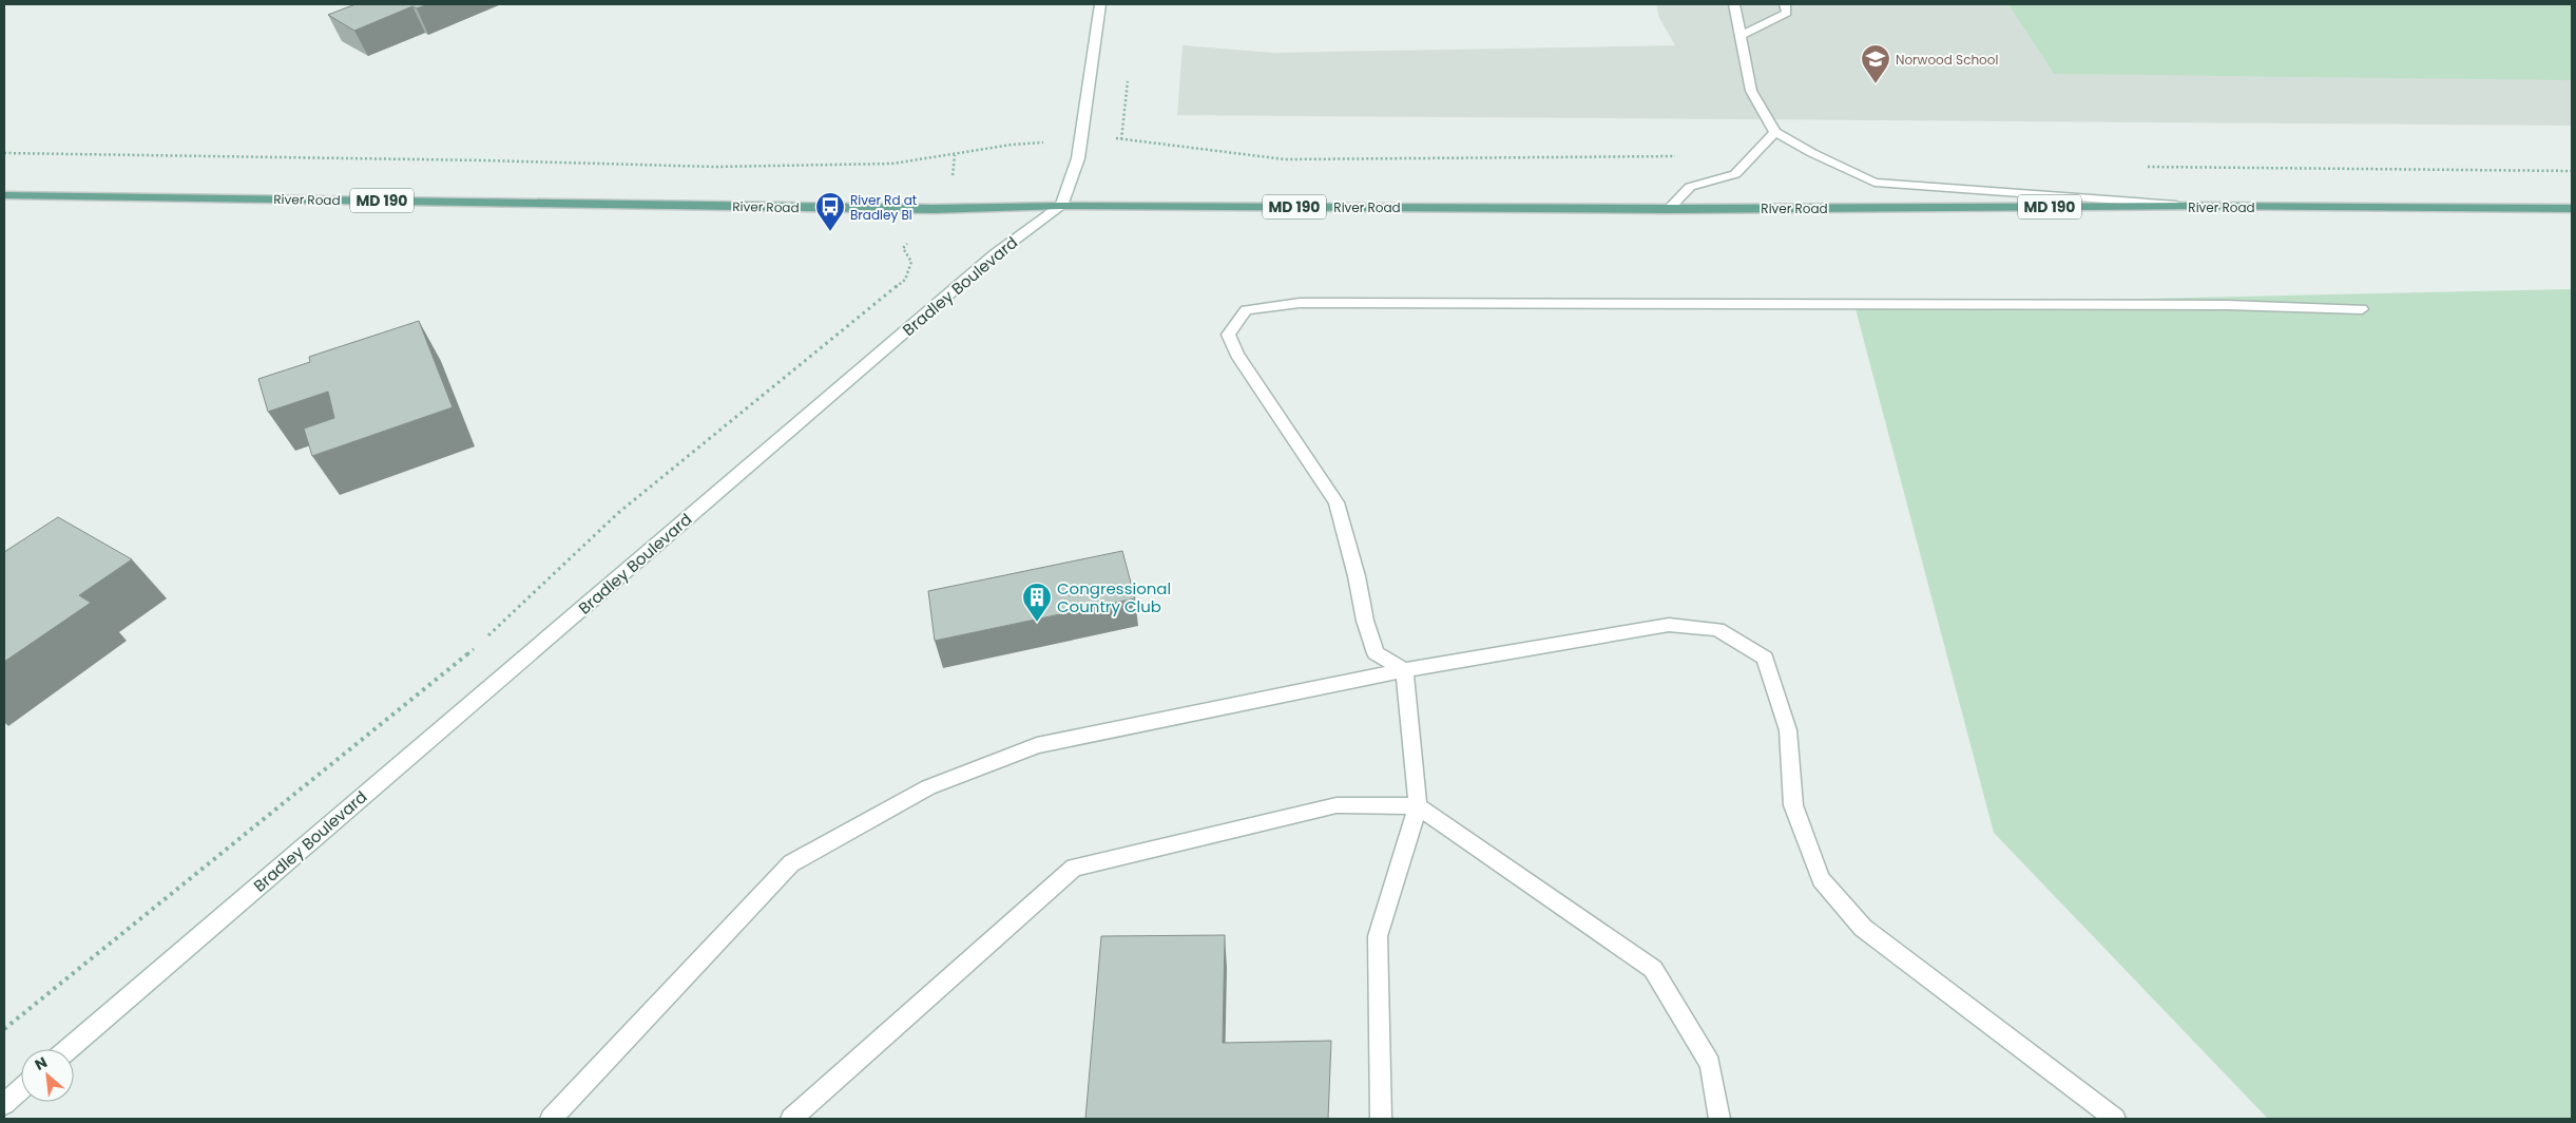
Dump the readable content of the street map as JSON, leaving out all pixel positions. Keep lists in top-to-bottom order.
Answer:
{
  "streets": {
    "main road": ["River Road", "MD 190", "Bradley Boulevard"]
  },
  "crossings": [
    ["River Road", "Bradley Boulevard"]
  ],
  "places": {
    "school or university": ["Norwood School"],
    "bus stop": ["River Rd at Bradley Bl"],
    "building": ["Congressional Country Club"]
  },
  "north": "top left"
}
